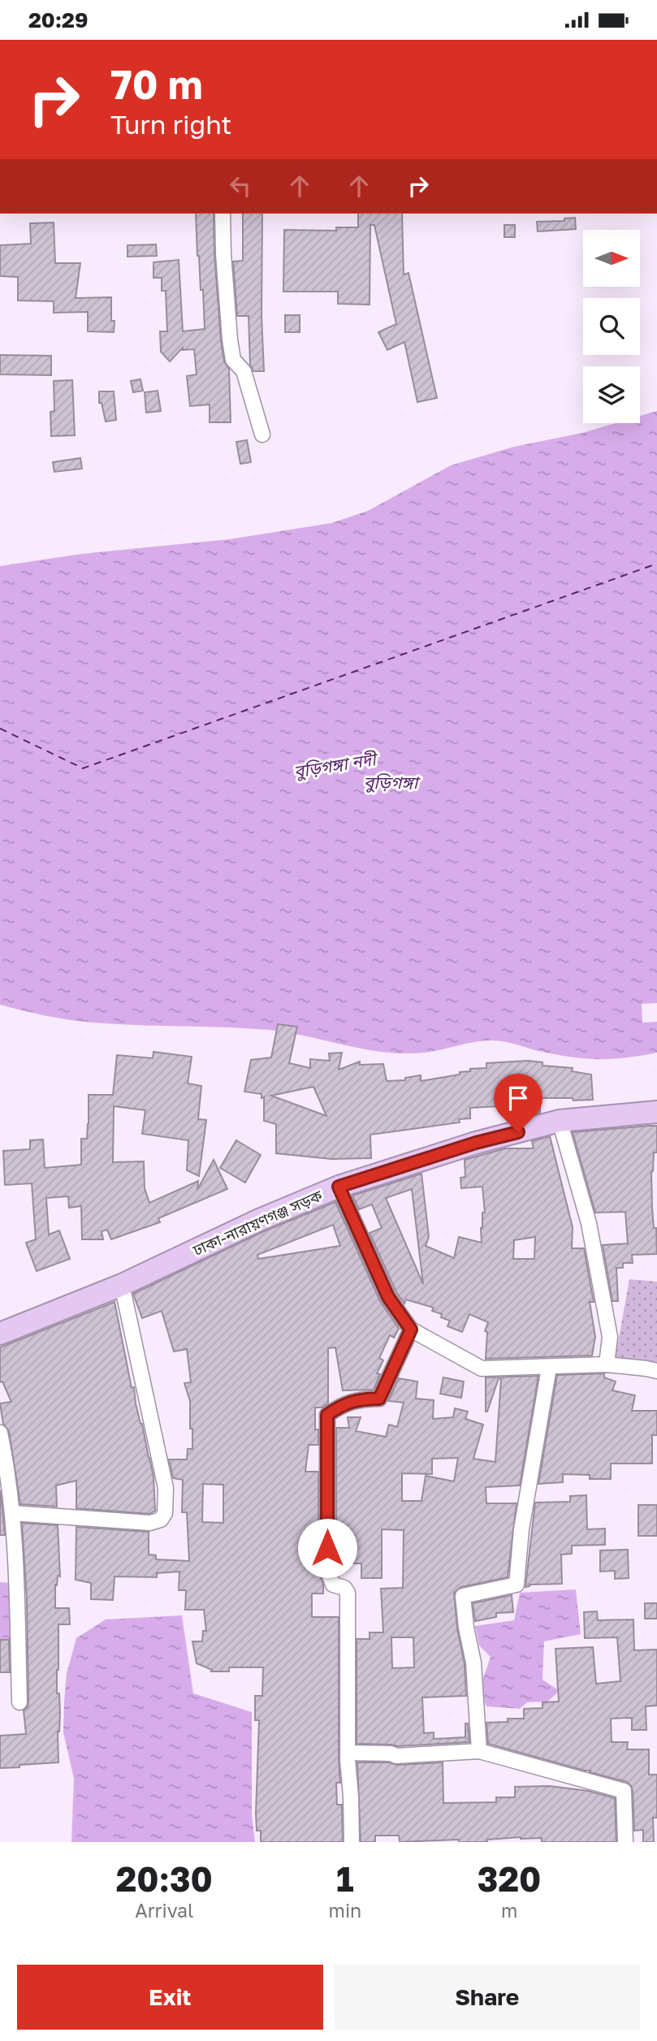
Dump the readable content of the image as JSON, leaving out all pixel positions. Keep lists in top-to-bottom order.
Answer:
{
  "streets": {
    "highway": ["ঢাকা-নারায়ণগঞ্জ সড়ক"]
  },
  "water": ["বুড়িগঙ্গা নদী", "বুড়িগঙ্গা"],
  "north": "right",
  "page": {
    "status": "20:29",
    "turn": ["70 m", "Turn right"],
    "eta": [
      "20:30",
      "Arrival",
      "1",
      "min",
      "320",
      "m"
    ],
    "buttons": ["Exit", "Share"]
  }
}
